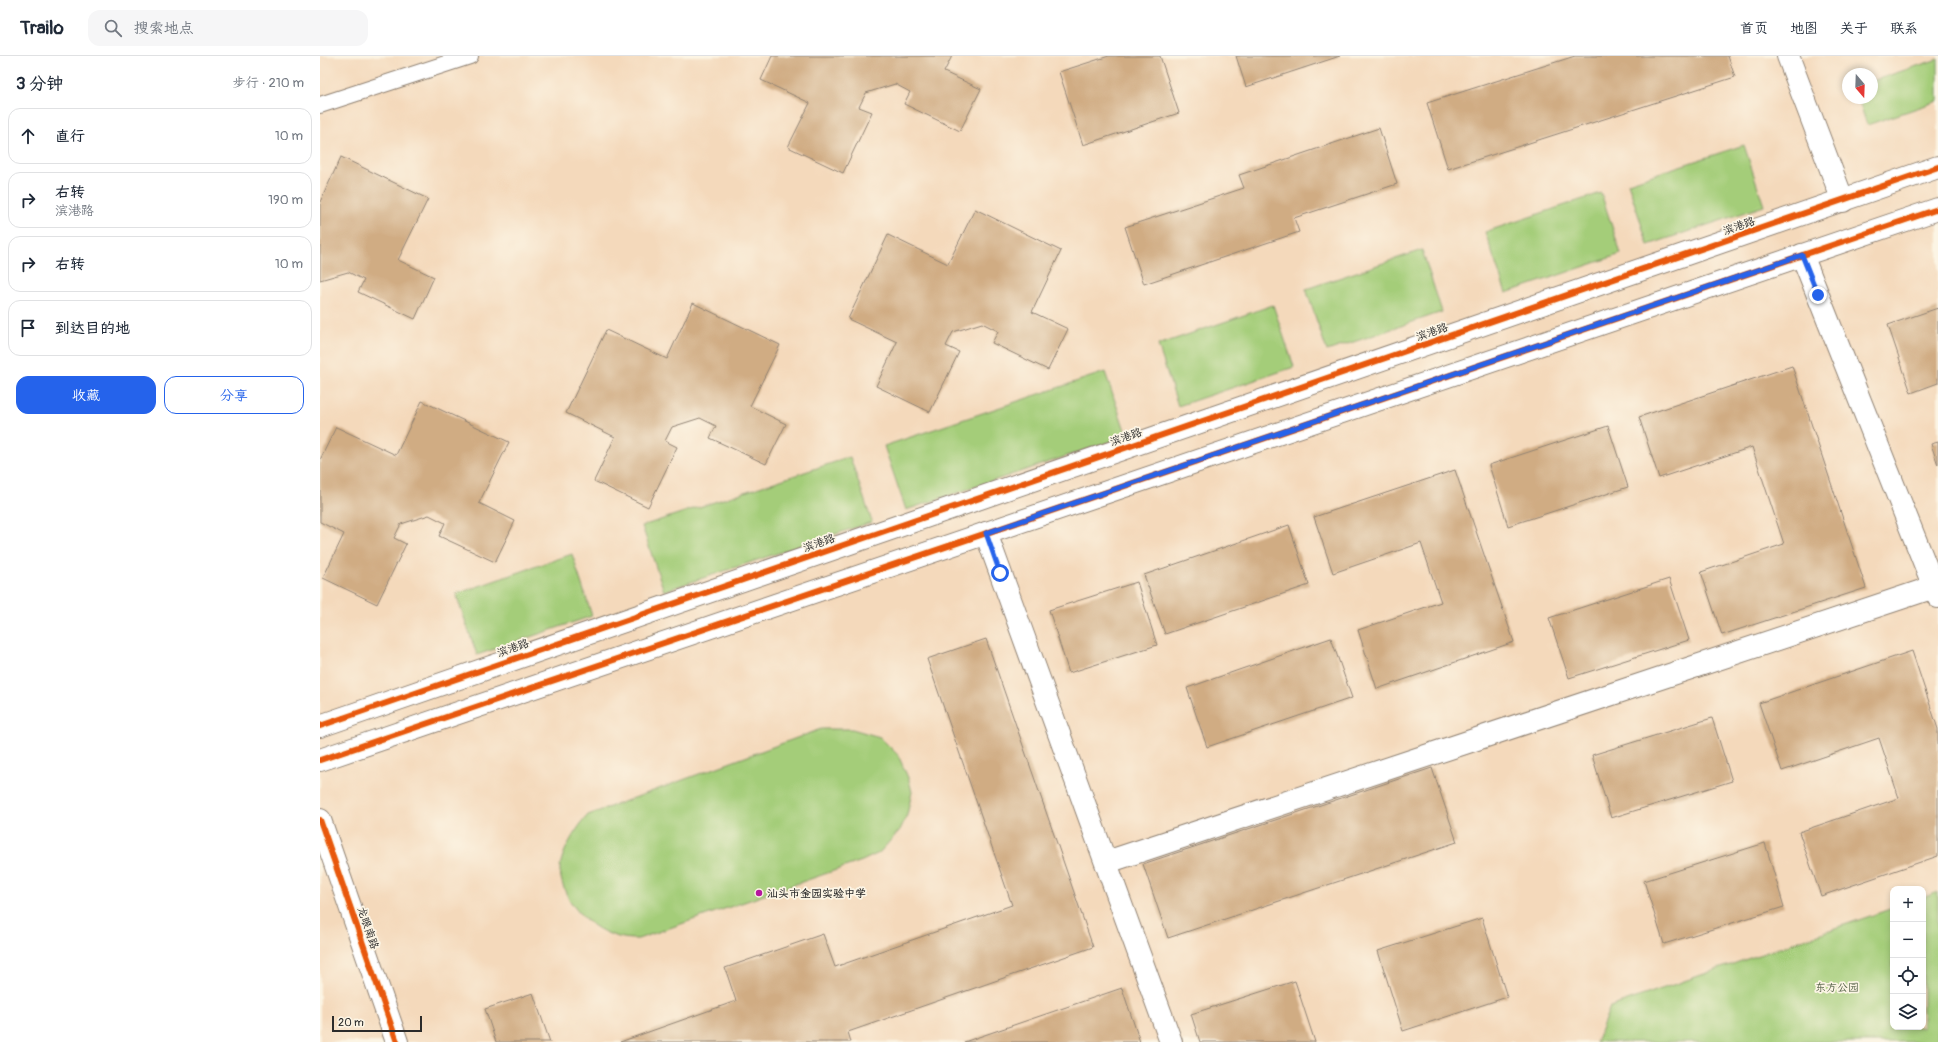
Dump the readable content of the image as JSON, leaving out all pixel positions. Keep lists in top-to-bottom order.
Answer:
{
  "streets": {
    "street": ["滨港路", "龙眼南路"]
  },
  "parks": ["东方公园"],
  "places": ["汕头市金园实验中学"],
  "scale_bar": "20 m",
  "north": "bottom",
  "page": {
    "header": "Trailo",
    "search": "搜索地点",
    "nav": [
      "首页",
      "地图",
      "关于",
      "联系"
    ],
    "heading": ["3 分钟", "步行 · 210 m"],
    "list": [
      ["直行", "10 m"],
      ["右转", "滨港路", "190 m"],
      ["右转", "10 m"],
      "到达目的地"
    ],
    "buttons": ["收藏", "分享"],
    "map_buttons": ["+", "−"],
    "scale": "20 m"
  }
}
